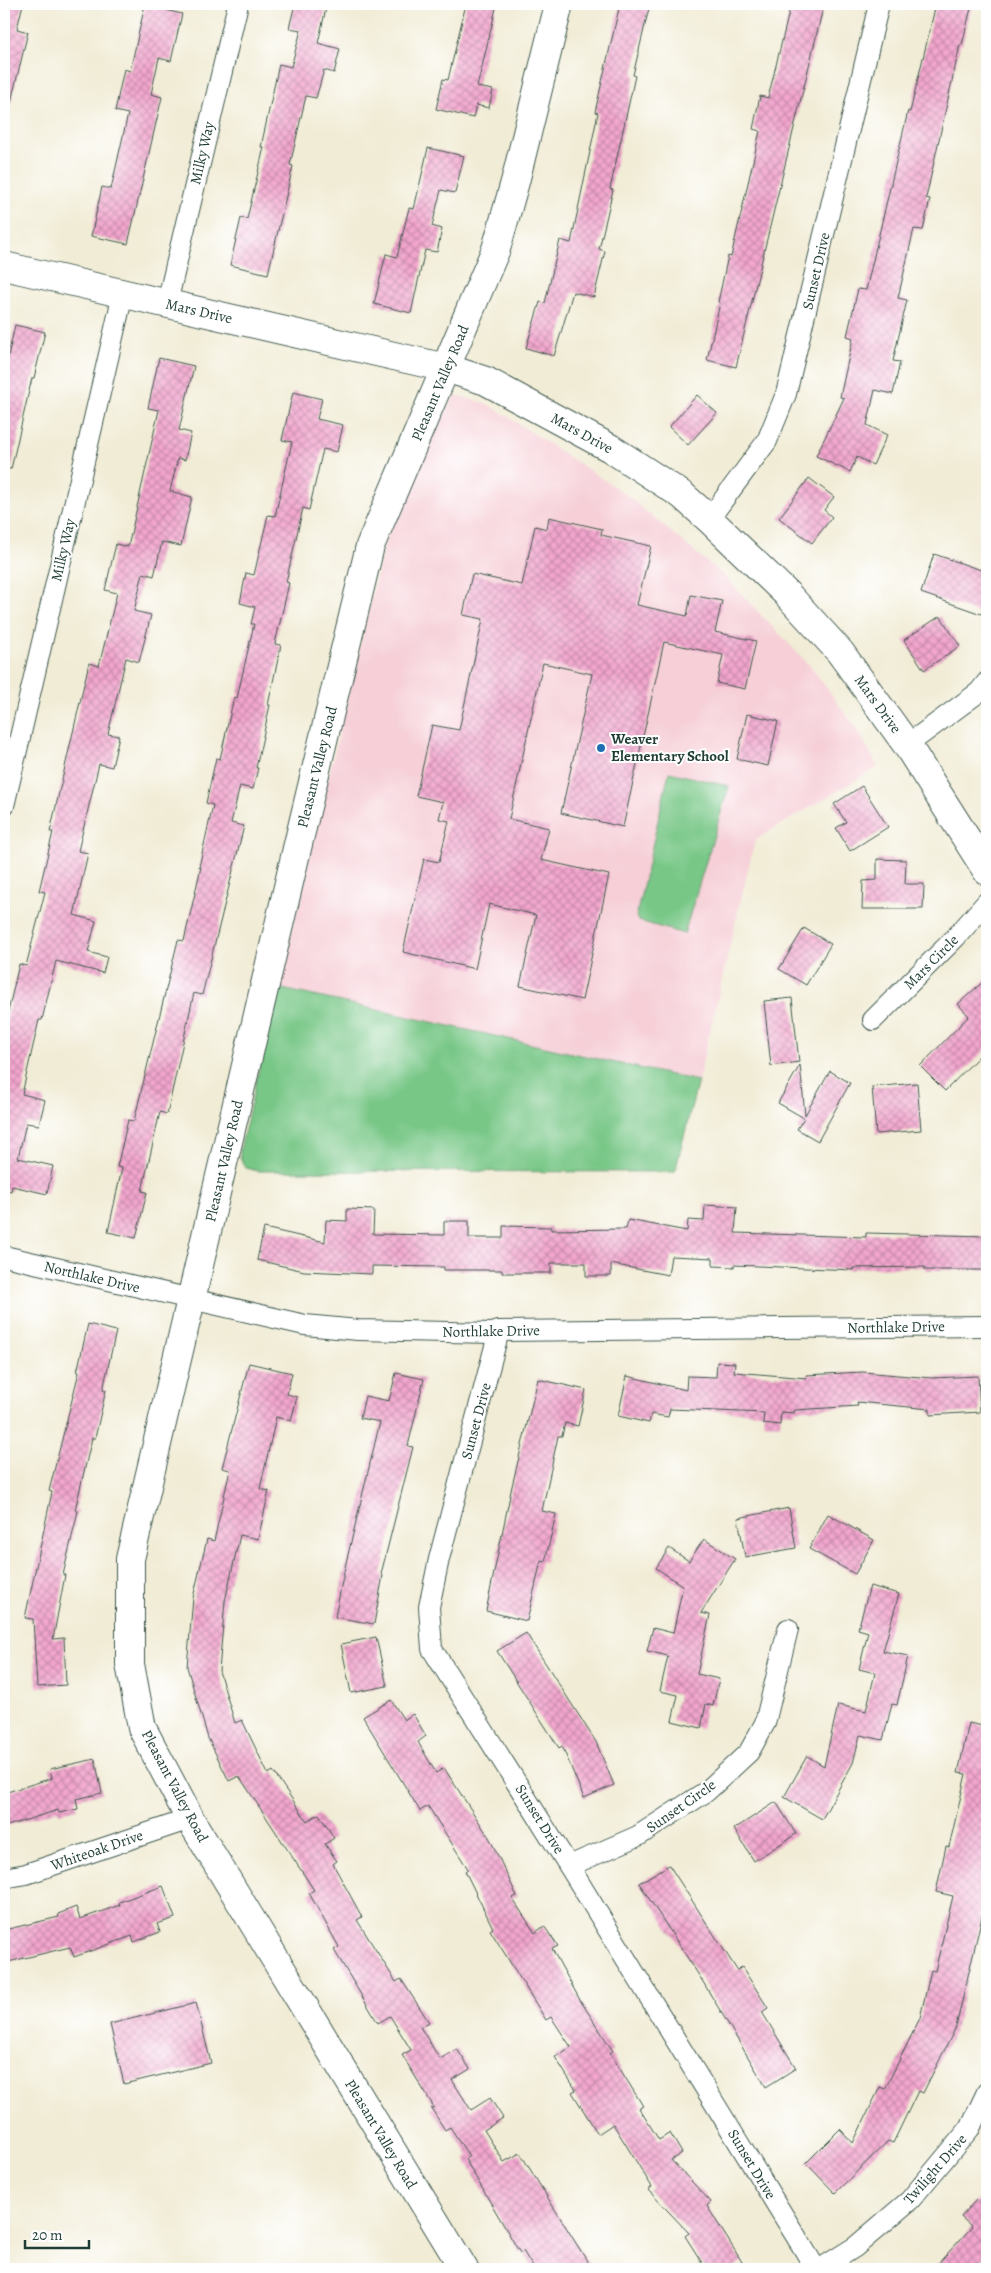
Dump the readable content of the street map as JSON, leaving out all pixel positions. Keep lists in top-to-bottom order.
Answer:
{
  "streets": {
    "street": [
      "Milky Way",
      "Sunset Drive",
      "Mars Drive",
      "Pleasant Valley Road",
      "Mars Circle",
      "Northlake Drive",
      "Sunset Circle",
      "Whiteoak Drive",
      "Twilight Drive"
    ]
  },
  "crossings": [
    ["Milky Way", "Mars Drive"],
    ["Sunset Drive", "Mars Drive"],
    ["Sunset Drive", "Northlake Drive"],
    ["Sunset Drive", "Sunset Circle"],
    ["Sunset Drive", "Twilight Drive"],
    ["Mars Drive", "Pleasant Valley Road"],
    ["Pleasant Valley Road", "Northlake Drive"],
    ["Pleasant Valley Road", "Whiteoak Drive"]
  ],
  "places": ["Weaver Elementary School"],
  "scale_bar": "20 m"
}
